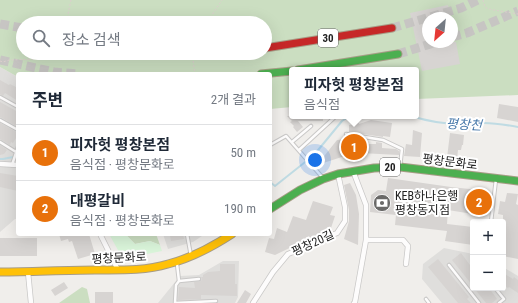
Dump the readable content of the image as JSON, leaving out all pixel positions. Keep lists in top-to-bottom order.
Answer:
{
  "streets": {
    "main road": ["30", "평창문화로", "20"],
    "street": ["평창20길"]
  },
  "crossings": [
    ["평창문화로", "평창20길"]
  ],
  "water": ["평창천"],
  "places": {
    "bank": ["KEB하나은행 평창동지점"]
  },
  "north": "bottom left",
  "page": {
    "search": "장소 검색",
    "popup": ["피자헛 평창본점", "음식점"],
    "heading": ["주변", "2개 결과"],
    "list": [
      {
        "mark": "1",
        "name": "피자헛 평창본점",
        "note": "음식점 · 평창문화로",
        "value": "50 m"
      },
      {
        "mark": "2",
        "name": "대평갈비",
        "note": "음식점 · 평창문화로",
        "value": "190 m"
      }
    ],
    "pins": ["1", "2"],
    "map_buttons": ["+", "−"]
  }
}
